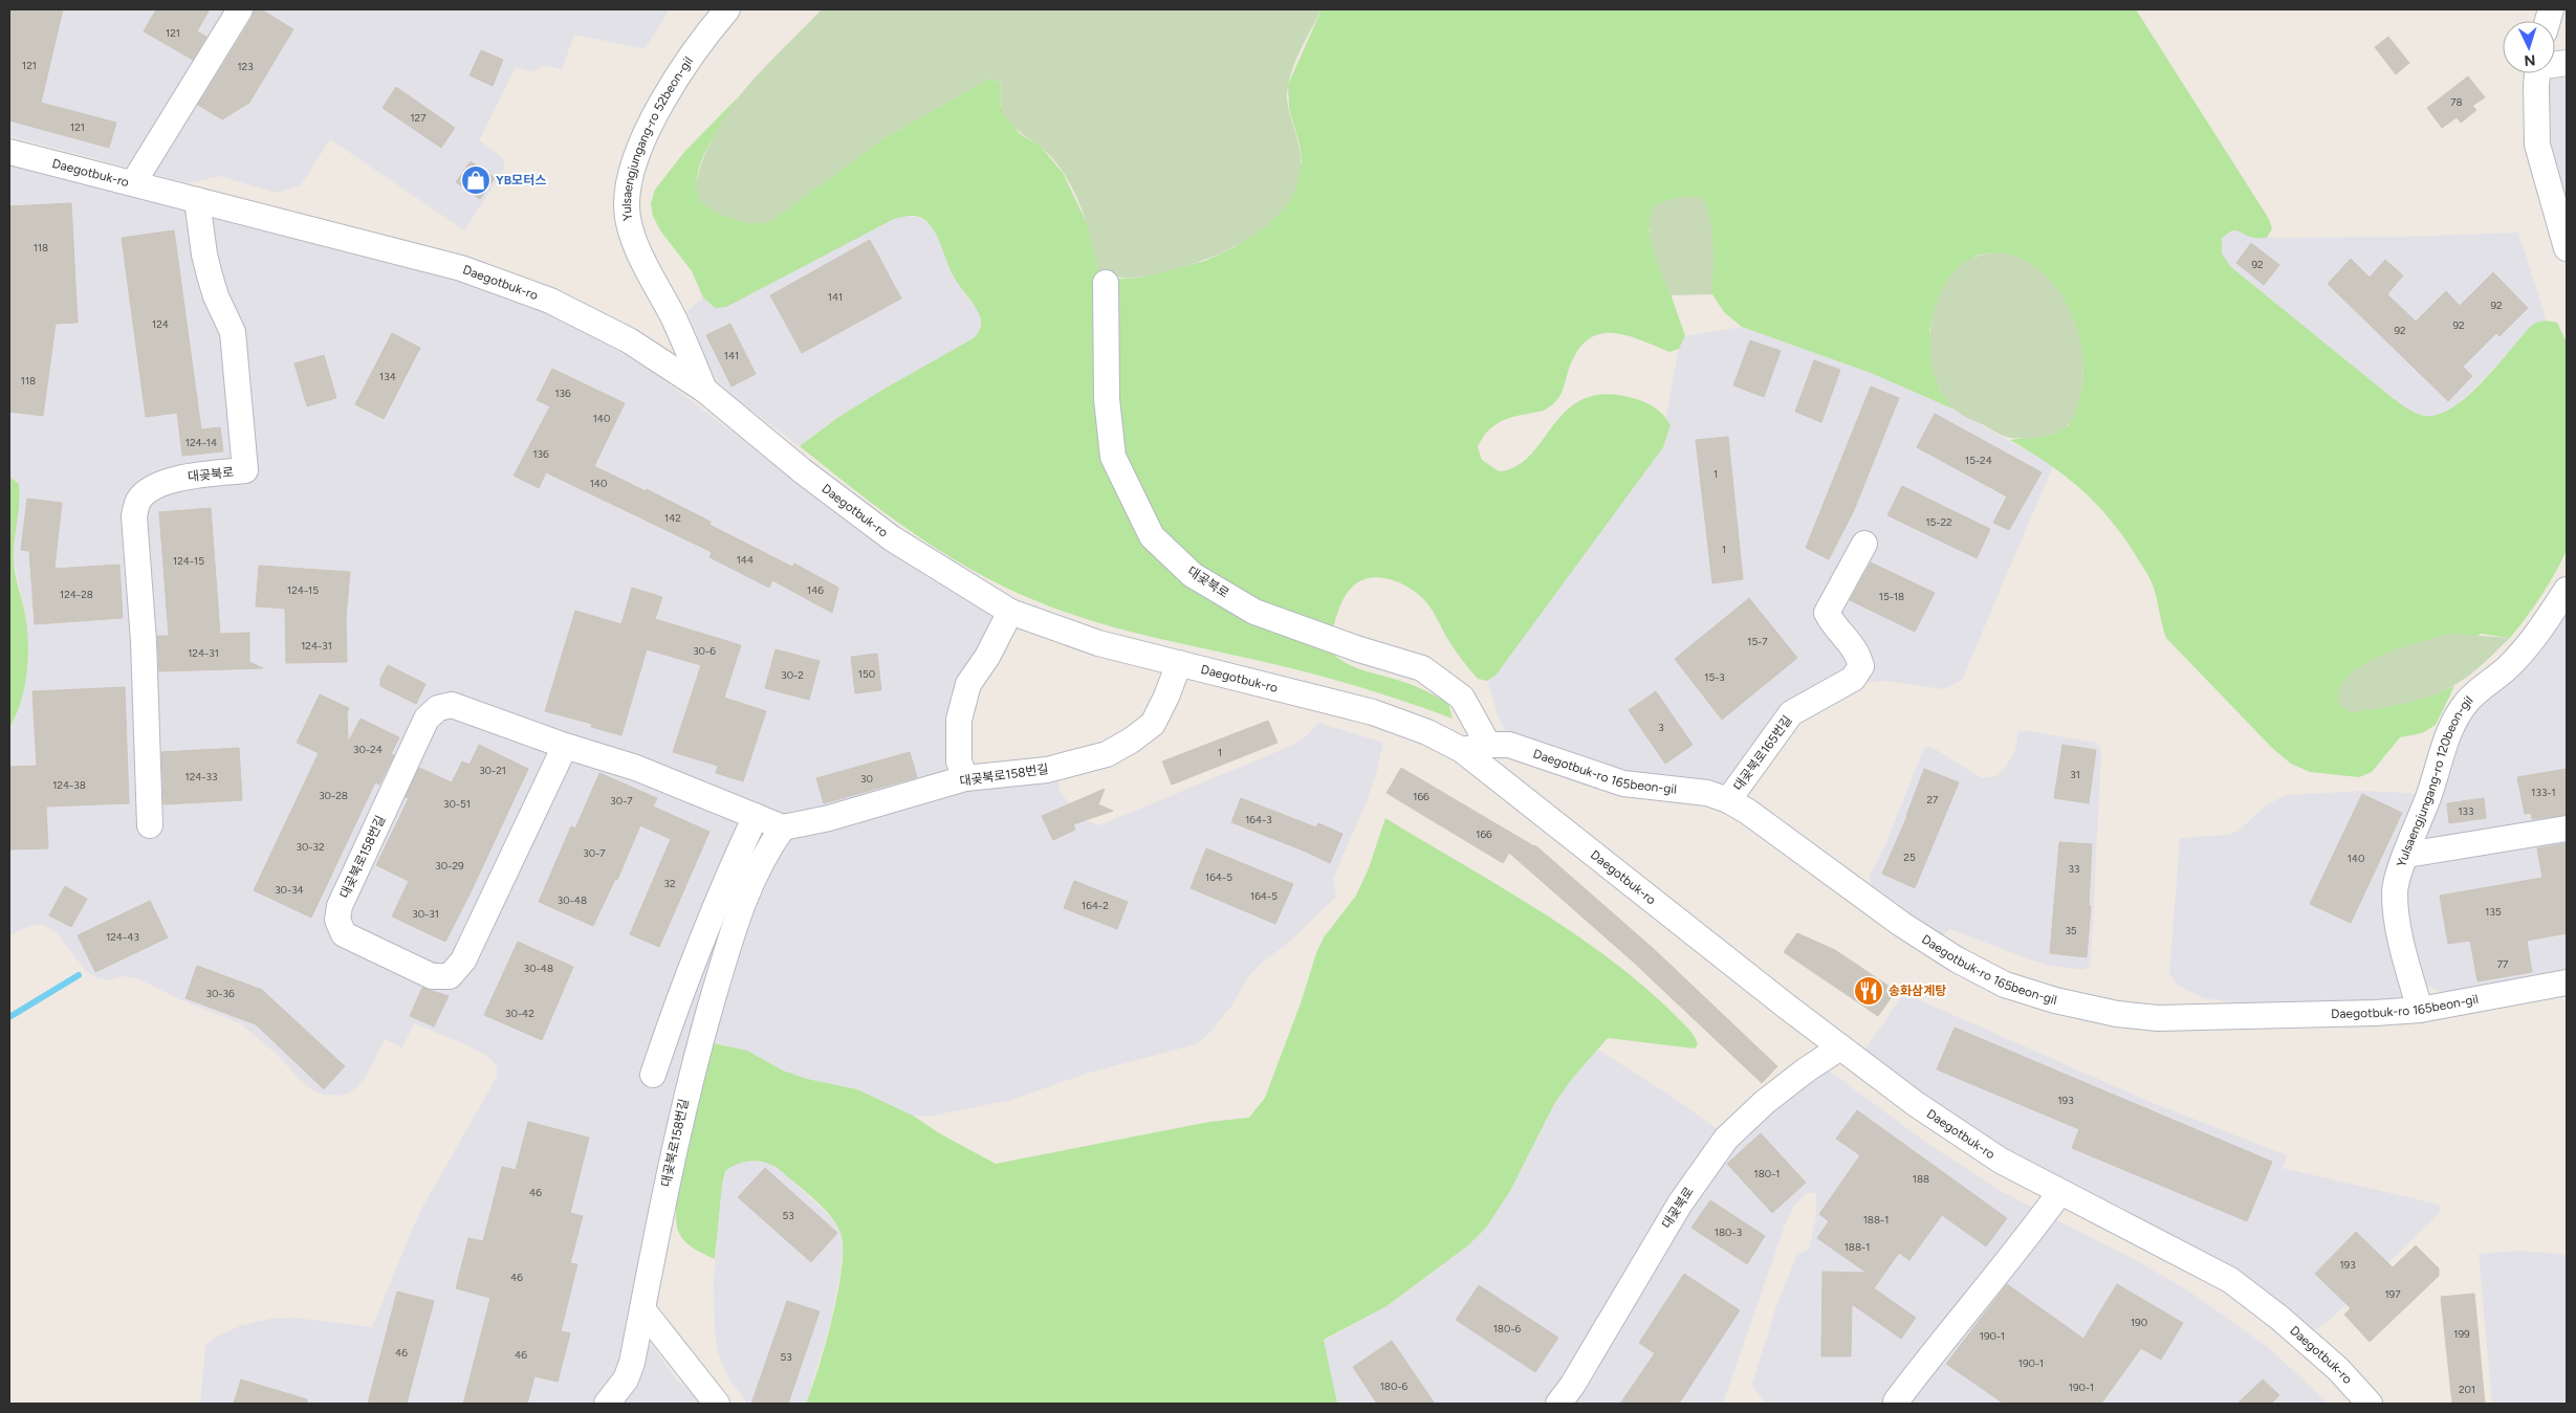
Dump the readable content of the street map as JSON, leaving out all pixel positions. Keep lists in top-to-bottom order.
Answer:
{
  "streets": {
    "street": [
      "Yulsaengjungang-ro 52beon-gil",
      "Daegotbuk-ro",
      "대곶북로",
      "대곶북로165번길",
      "Daegotbuk-ro 165beon-gil",
      "대곶북로158번길",
      "Yulsaengjungang-ro 120beon-gil"
    ]
  },
  "crossings": [
    ["Yulsaengjungang-ro 52beon-gil", "Daegotbuk-ro"],
    ["Daegotbuk-ro", "대곶북로"],
    ["Daegotbuk-ro", "Daegotbuk-ro 165beon-gil"],
    ["Daegotbuk-ro", "대곶북로158번길"],
    ["대곶북로", "Daegotbuk-ro 165beon-gil"],
    ["대곶북로165번길", "Daegotbuk-ro 165beon-gil"],
    ["Daegotbuk-ro 165beon-gil", "Yulsaengjungang-ro 120beon-gil"]
  ],
  "places": {
    "shop": ["YB모터스"],
    "restaurant": ["송화삼계탕"]
  },
  "house_numbers": [
    "121",
    "121",
    "123",
    "78",
    "127",
    "121",
    "118",
    "92",
    "141",
    "92",
    "124",
    "92",
    "92",
    "141",
    "134",
    "118",
    "136",
    "140",
    "124-14",
    "136",
    "15-24",
    "1",
    "140",
    "142",
    "15-22",
    "1",
    "144",
    "124-15",
    "124-15",
    "146",
    "124-28",
    "15-18",
    "15-7",
    "124-31",
    "30-6",
    "124-31",
    "150",
    "30-2",
    "15-3",
    "3",
    "30-24",
    "1",
    "30-21",
    "31",
    "124-33",
    "30",
    "124-38",
    "133-1",
    "30-28",
    "166",
    "27",
    "30-7",
    "30-51",
    "133",
    "164-3",
    "166",
    "30-32",
    "30-7",
    "25",
    "140",
    "30-29",
    "33",
    "164-5",
    "32",
    "30-34",
    "164-5",
    "30-48",
    "164-2",
    "135",
    "30-31",
    "35",
    "124-43",
    "77",
    "30-48",
    "30-36",
    "30-42",
    "193",
    "180-1",
    "188",
    "46",
    "53",
    "188-1",
    "180-3",
    "188-1",
    "193",
    "46",
    "197",
    "190",
    "180-6",
    "199",
    "190-1",
    "46",
    "46",
    "53",
    "190-1",
    "180-6",
    "190-1",
    "201"
  ],
  "north": "bottom"
}
